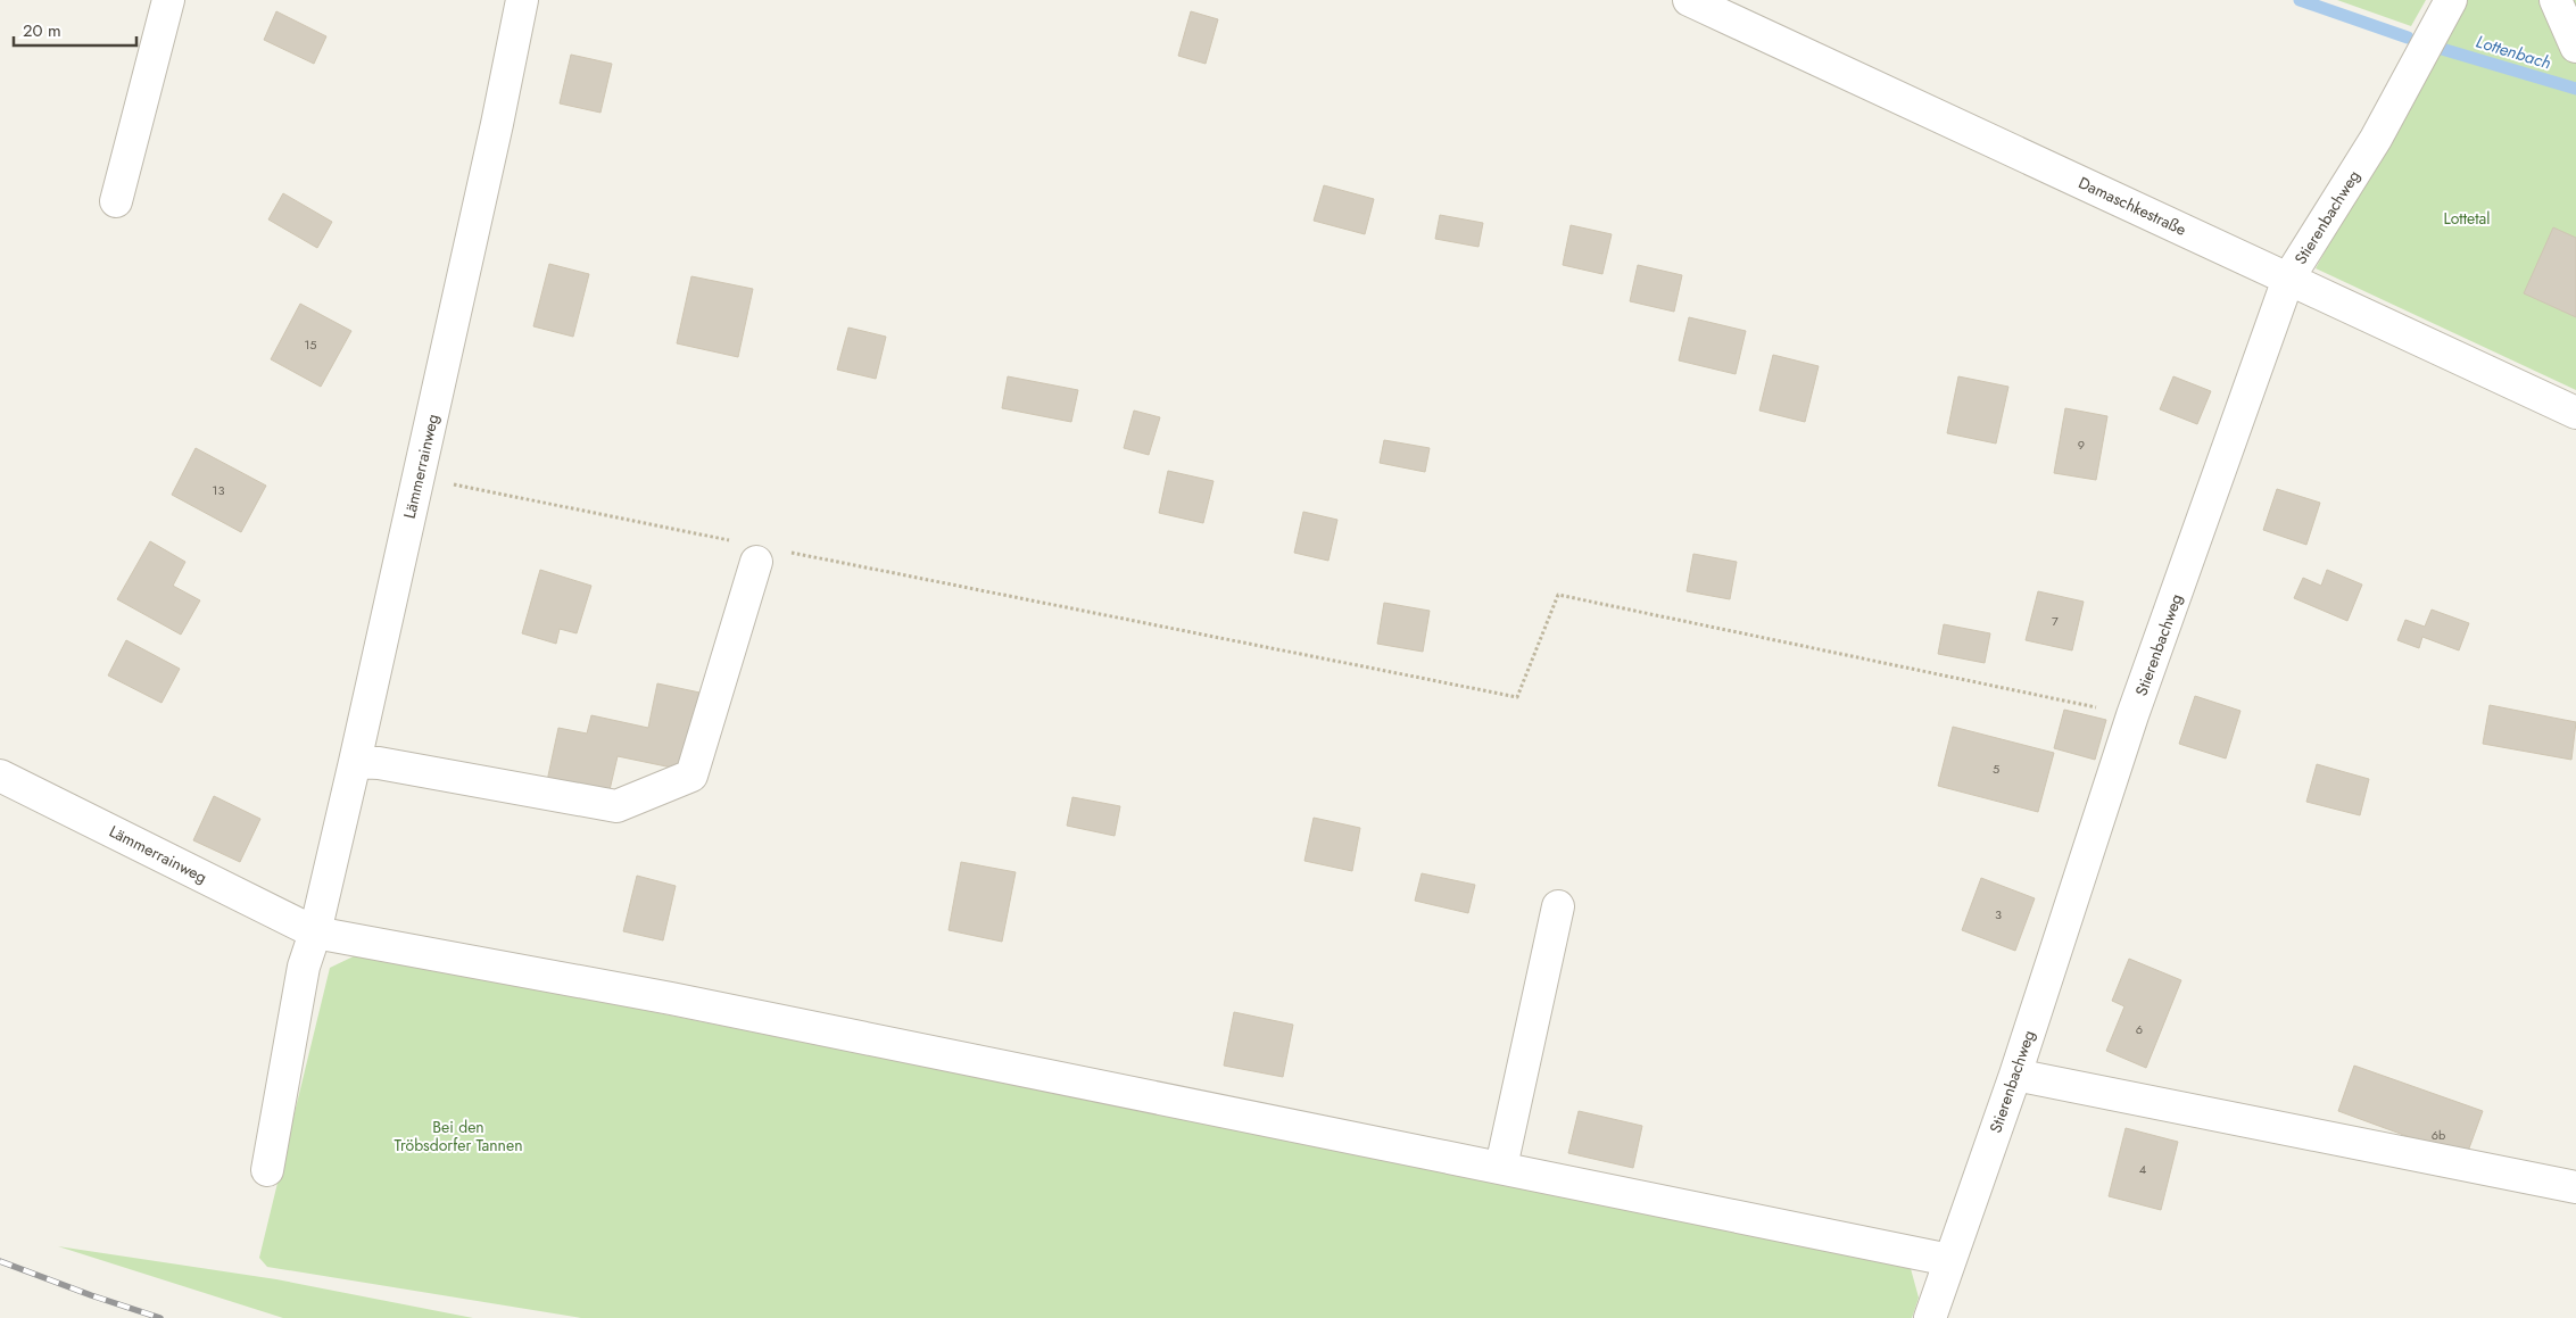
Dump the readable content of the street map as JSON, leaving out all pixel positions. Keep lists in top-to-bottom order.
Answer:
{
  "streets": {
    "street": ["Damaschkestraße", "Stierenbachweg", "Lämmerrainweg"]
  },
  "crossings": [
    ["Damaschkestraße", "Stierenbachweg"]
  ],
  "water": ["Lottenbach"],
  "parks": ["Lottetal", "Bei den Tröbsdorfer Tannen"],
  "house_numbers": [
    "15",
    "9",
    "13",
    "7",
    "5",
    "3",
    "6",
    "6b",
    "4"
  ],
  "scale_bar": "20 m"
}
